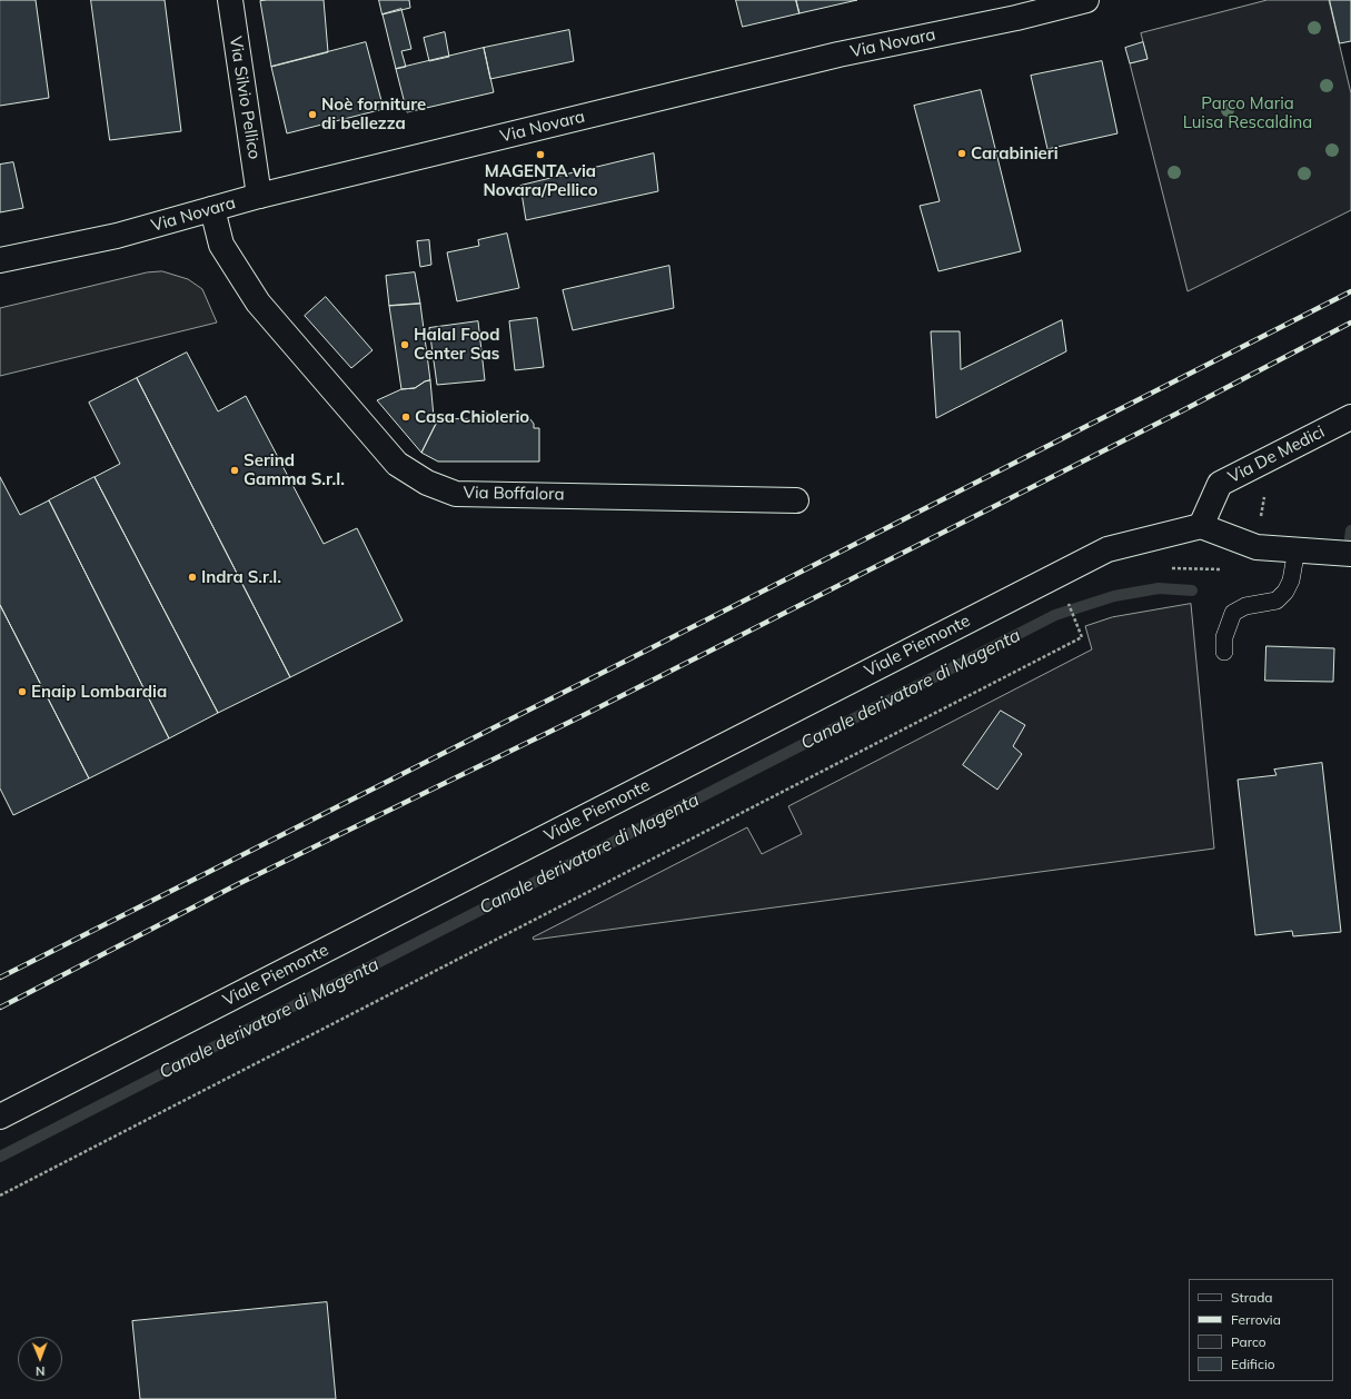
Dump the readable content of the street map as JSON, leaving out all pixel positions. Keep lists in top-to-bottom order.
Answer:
{
  "streets": {
    "street": [
      "Via Novara",
      "Via Silvio Pellico",
      "Via De Medici",
      "Via Boffalora",
      "Viale Piemonte"
    ]
  },
  "crossings": [
    ["Via Novara", "Via Silvio Pellico"],
    ["Via Novara", "Via Boffalora"],
    ["Via De Medici", "Viale Piemonte"]
  ],
  "water": ["Canale derivatore di Magenta"],
  "parks": ["Parco Maria Luisa Rescaldina"],
  "places": [
    "Noè forniture di bellezza",
    "Carabinieri",
    "MAGENTA via Novara/Pellico",
    "Halal Food Center Sas",
    "Casa Chiolerio",
    "Serind Gamma S.r.l.",
    "Indra S.r.l.",
    "Enaip Lombardia"
  ],
  "legend": [
    "Strada",
    "Ferrovia",
    "Parco",
    "Edificio"
  ],
  "north": "bottom"
}
